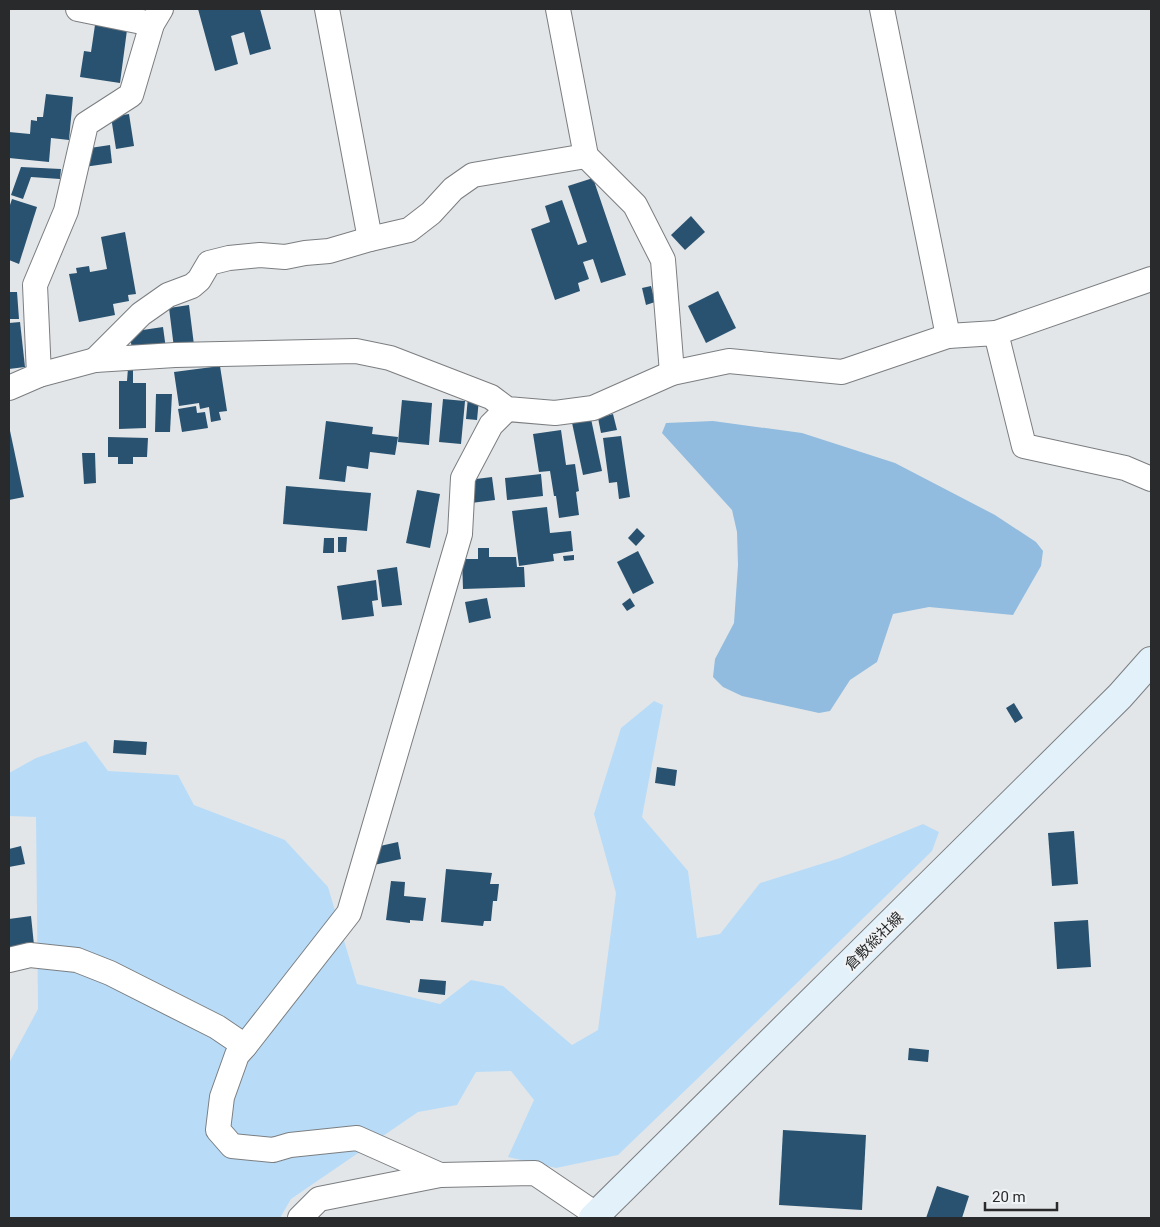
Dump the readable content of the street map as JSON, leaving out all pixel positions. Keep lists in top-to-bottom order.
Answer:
{
  "streets": {
    "main road": ["倉敷総社線"]
  },
  "scale_bar": "20 m"
}
